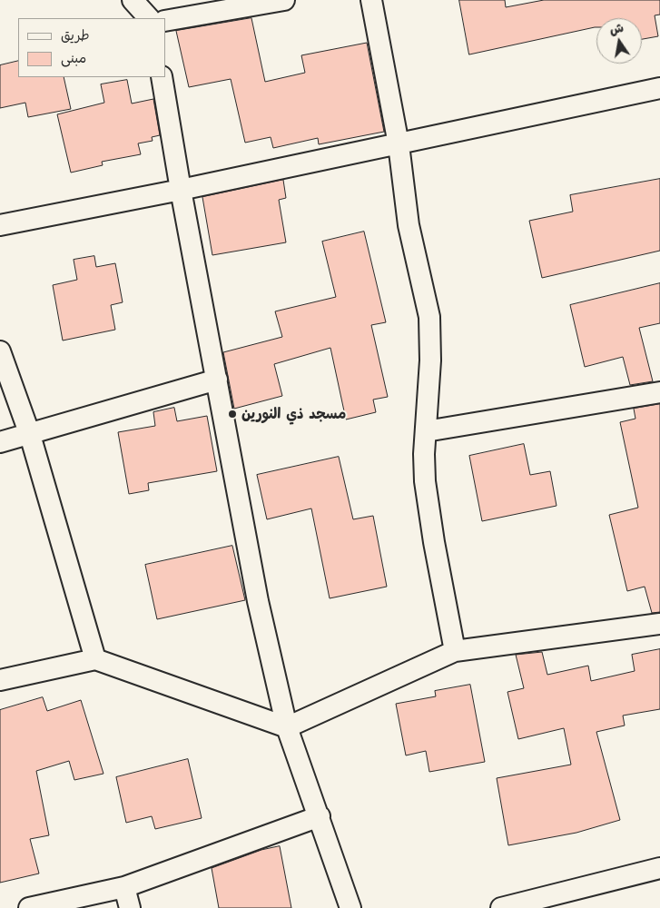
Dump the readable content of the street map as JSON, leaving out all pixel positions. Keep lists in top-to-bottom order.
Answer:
{
  "places": ["مسجد ذي النورين"],
  "legend": ["طريق", "مبنى"],
  "north": "top"
}
